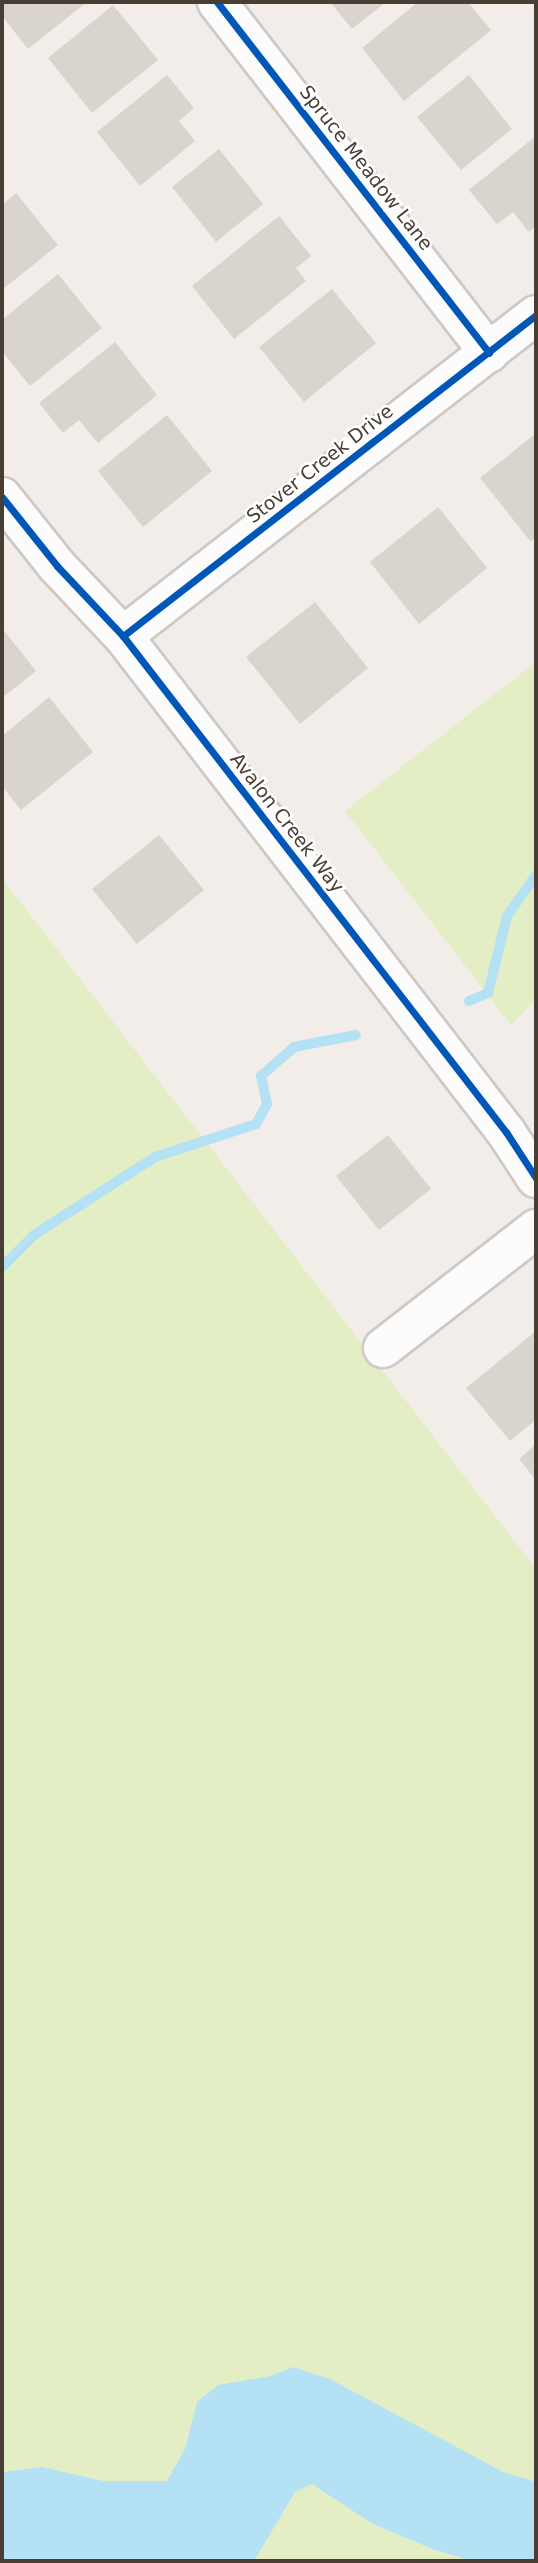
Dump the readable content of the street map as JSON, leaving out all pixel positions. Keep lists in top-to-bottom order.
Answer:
{
  "streets": {
    "street": ["Spruce Meadow Lane", "Stover Creek Drive", "Avalon Creek Way"]
  },
  "crossings": [
    ["Spruce Meadow Lane", "Stover Creek Drive"],
    ["Stover Creek Drive", "Avalon Creek Way"]
  ]
}
